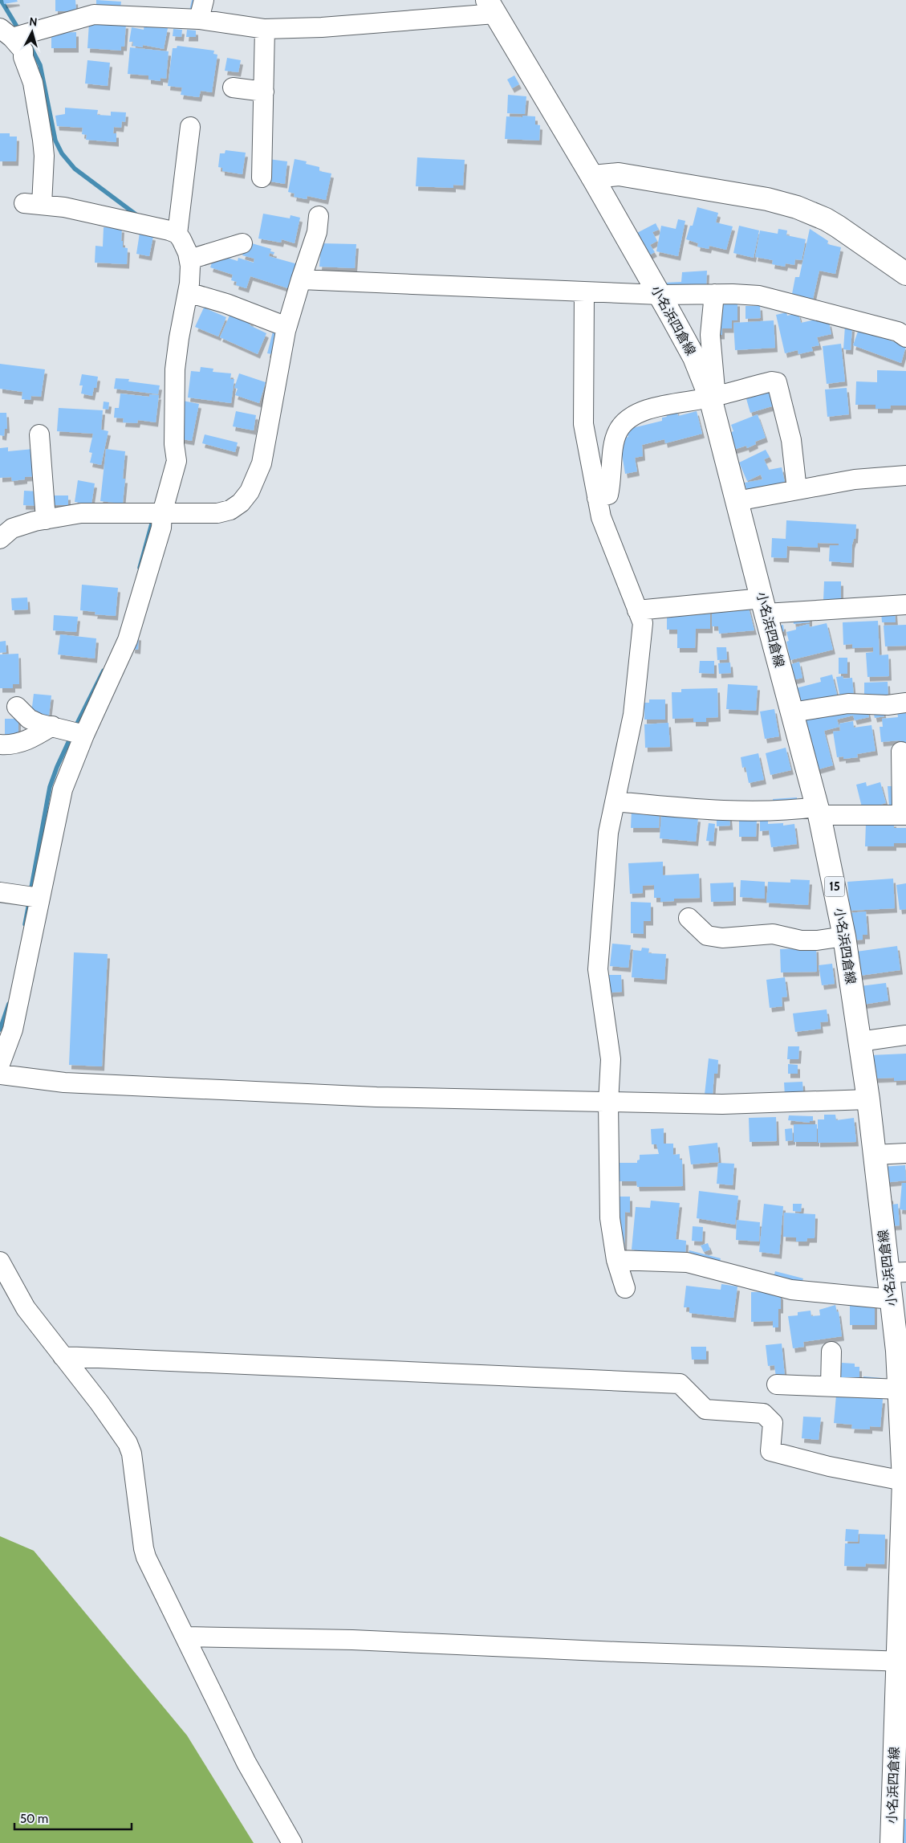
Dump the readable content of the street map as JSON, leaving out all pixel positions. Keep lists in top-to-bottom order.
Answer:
{
  "streets": {
    "main road": ["小名浜四倉線", "15"]
  },
  "scale_bar": "50 m",
  "north": "top"
}
